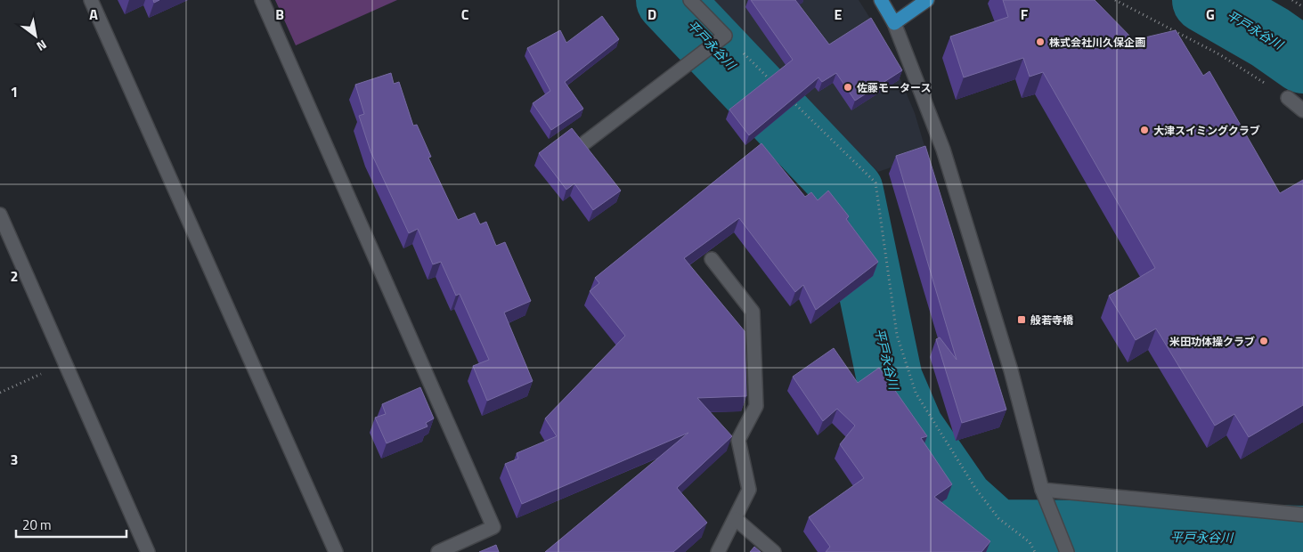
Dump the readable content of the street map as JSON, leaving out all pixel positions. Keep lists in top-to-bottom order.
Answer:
{
  "water": ["平戸永谷川"],
  "places": {
    "other": [
      "株式会社川久保企画",
      "佐藤モータース",
      "大津スイミングクラブ",
      "米田功体操クラブ"
    ],
    "transit": ["般若寺橋"]
  },
  "scale_bar": "20 m",
  "north": "bottom right",
  "grid": {
    "columns": [
      "A",
      "B",
      "C",
      "D",
      "E",
      "F",
      "G"
    ],
    "rows": ["1", "2", "3"]
  }
}
